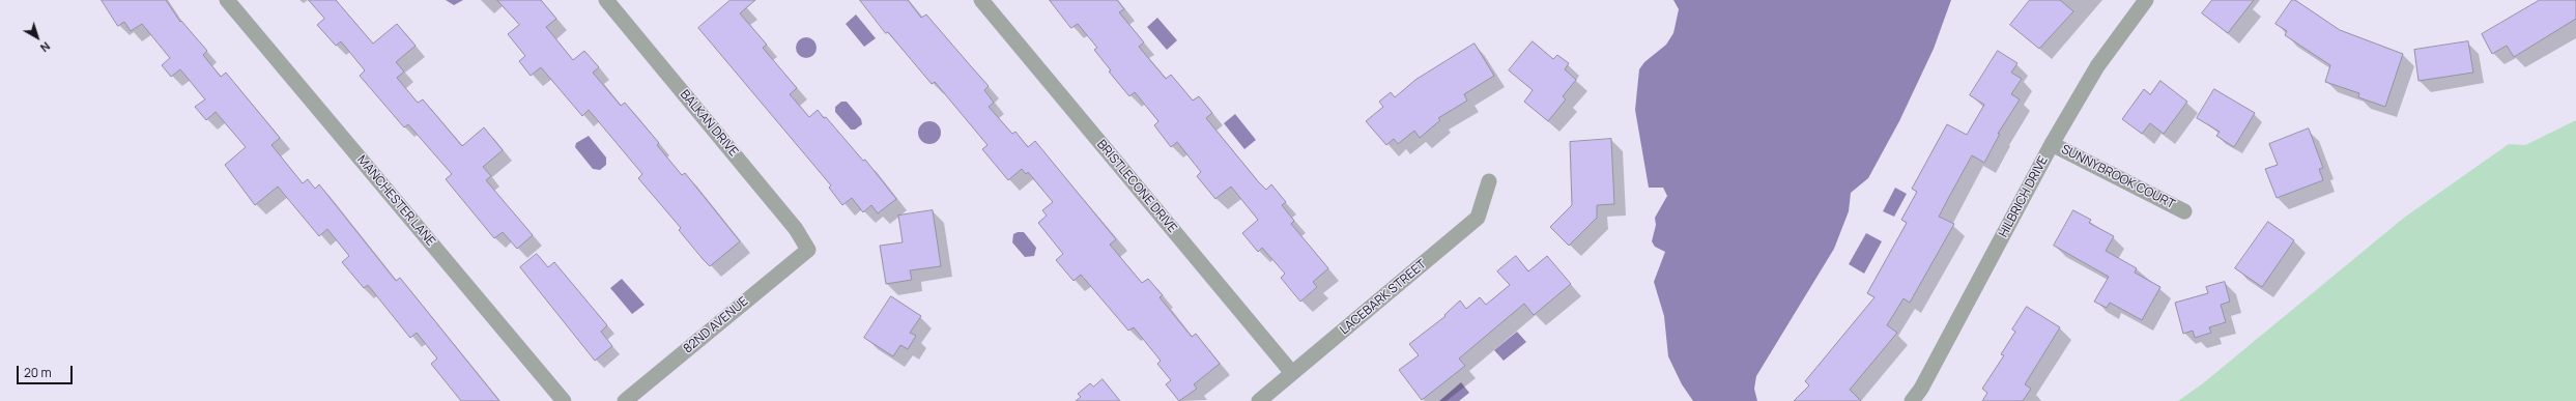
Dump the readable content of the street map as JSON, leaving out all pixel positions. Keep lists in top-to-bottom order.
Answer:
{
  "streets": {
    "street": [
      "BALKAN DRIVE",
      "SUNNYBROOK COURT",
      "BRISTLECONE DRIVE",
      "HILBRICH DRIVE",
      "MANCHESTER LANE",
      "LACEBARK STREET",
      "82ND AVENUE"
    ]
  },
  "crossings": [
    ["BALKAN DRIVE", "82ND AVENUE"],
    ["SUNNYBROOK COURT", "HILBRICH DRIVE"],
    ["BRISTLECONE DRIVE", "LACEBARK STREET"]
  ],
  "scale_bar": "20 m",
  "north": "bottom right"
}
